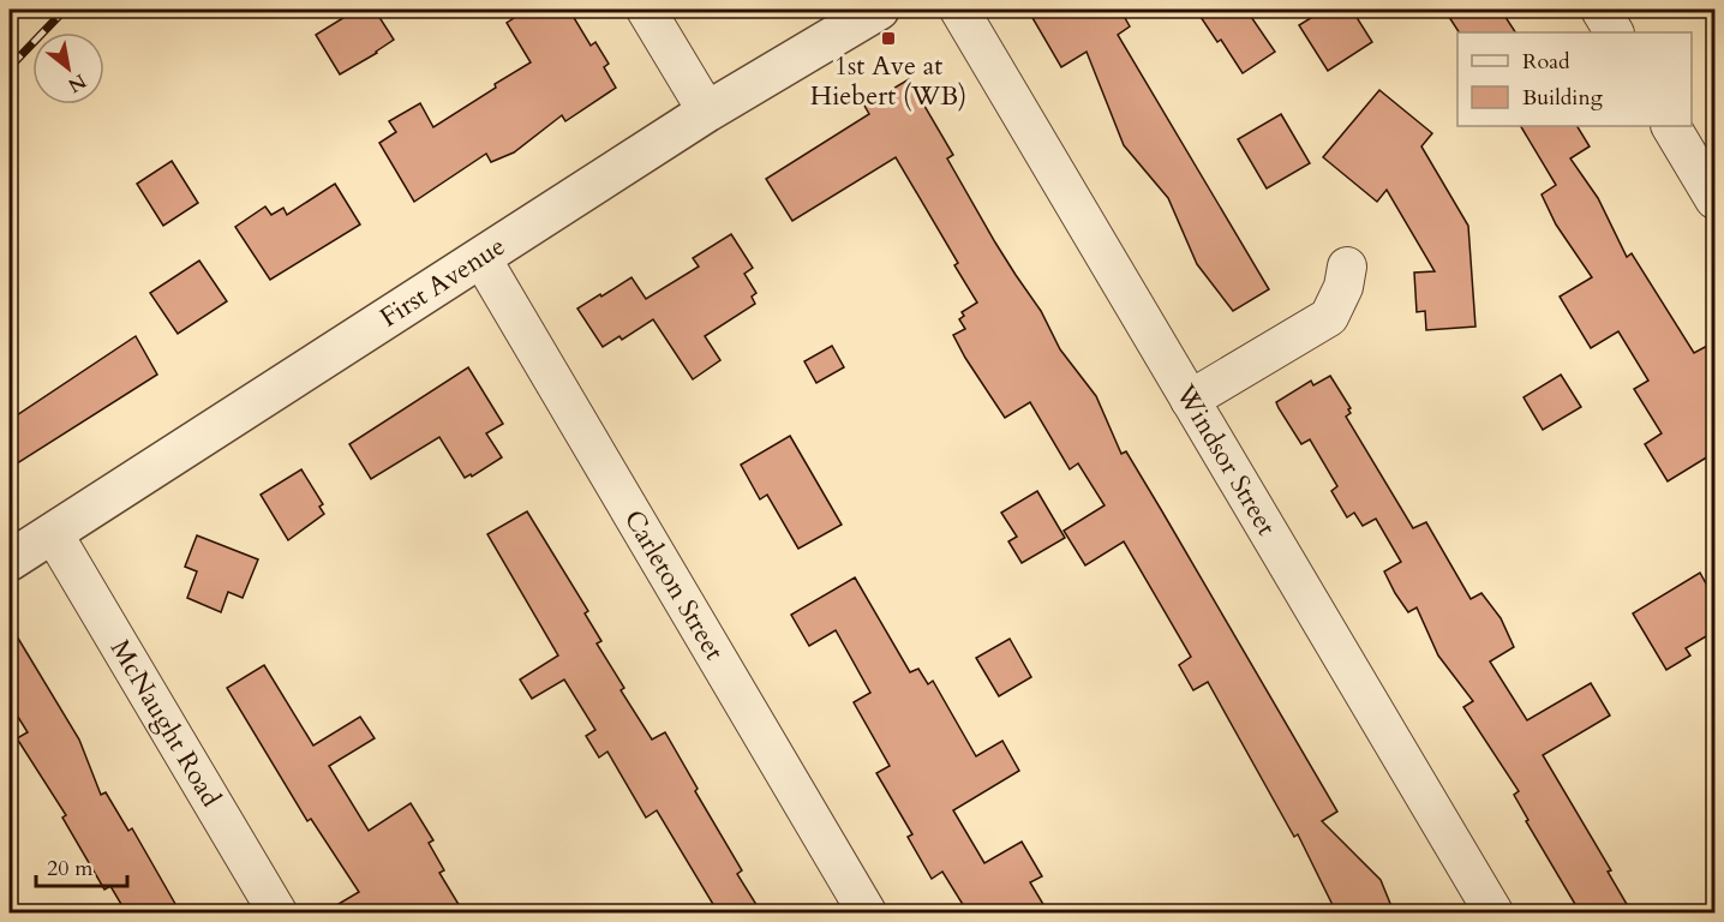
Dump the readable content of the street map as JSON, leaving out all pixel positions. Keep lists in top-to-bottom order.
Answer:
{
  "streets": {
    "street": [
      "First Avenue",
      "Windsor Street",
      "Carleton Street",
      "McNaught Road"
    ]
  },
  "crossings": [
    ["First Avenue", "Carleton Street"],
    ["First Avenue", "McNaught Road"]
  ],
  "places": {
    "transit": ["1st Ave at Hiebert (WB)"]
  },
  "legend": ["Road", "Building"],
  "scale_bar": "20 m",
  "north": "bottom right"
}
